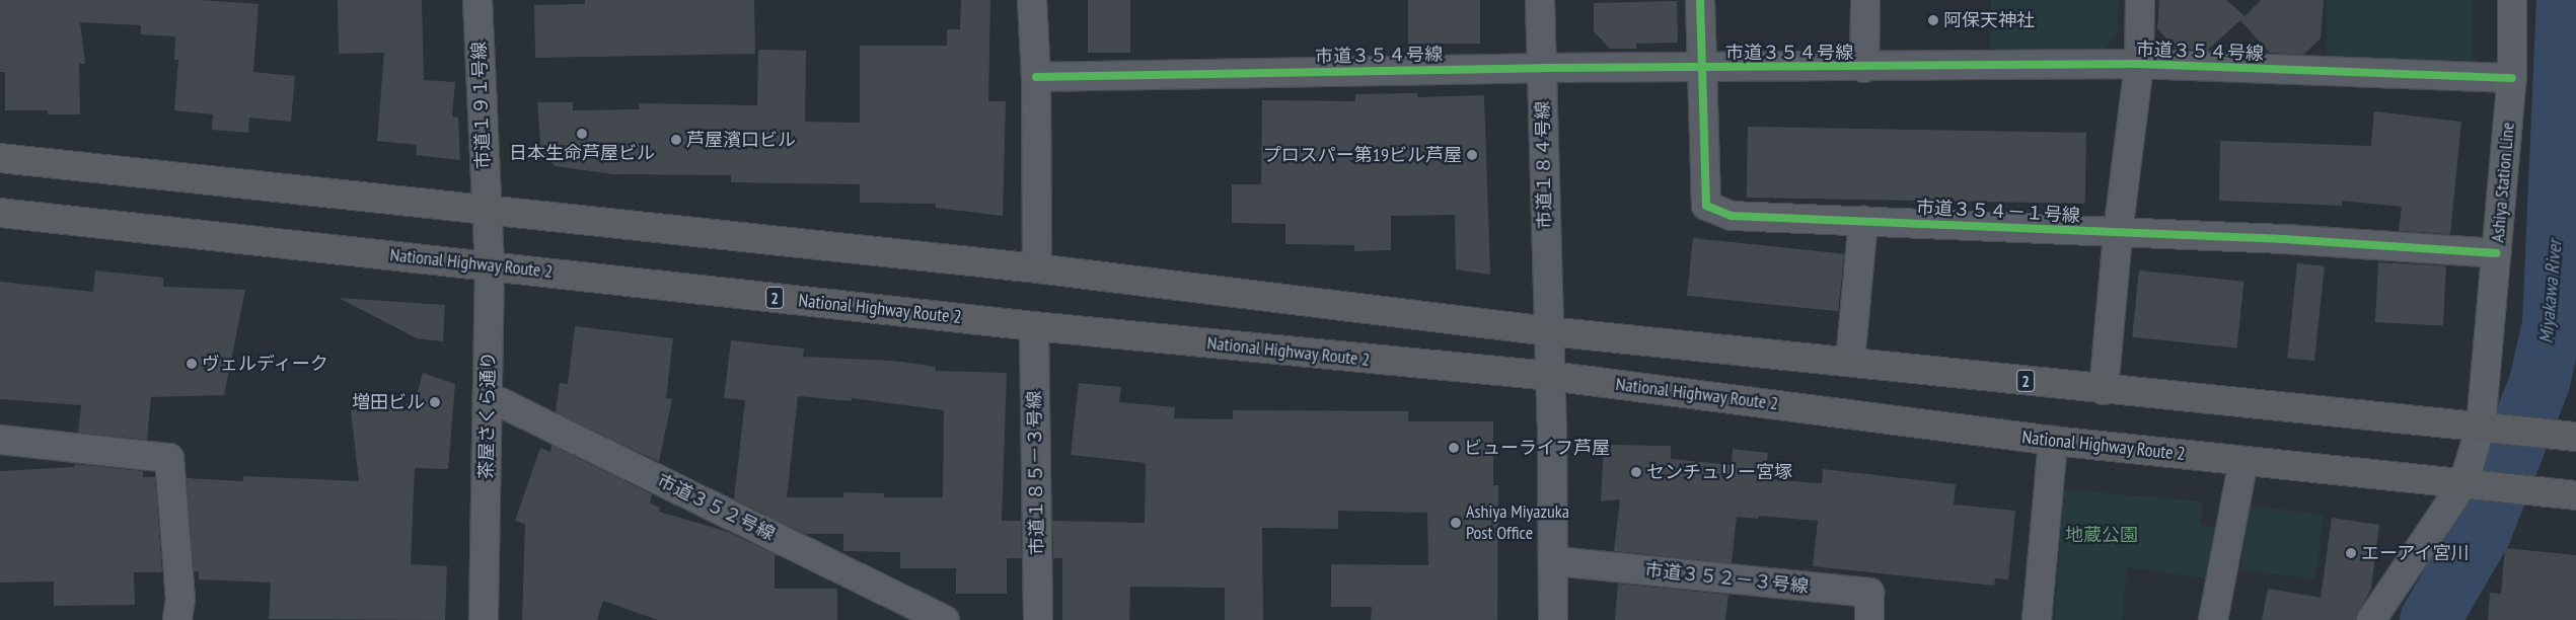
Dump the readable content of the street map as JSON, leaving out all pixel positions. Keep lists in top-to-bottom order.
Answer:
{
  "streets": {
    "highway": ["National Highway Route 2", "2"],
    "main road": ["Ashiya Station Line"],
    "street": [
      "市道３５４号線",
      "市道１９１号線",
      "市道１８４号線",
      "市道３５４－１号線",
      "茶屋さくら通り",
      "市道１８５－３号線",
      "市道３５２号線",
      "市道３５２－３号線"
    ]
  },
  "crossings": [
    ["市道３５４号線", "市道１８４号線"],
    ["市道３５４号線", "Ashiya Station Line"],
    ["市道３５４号線", "市道３５４－１号線"],
    ["市道１９１号線", "2"],
    ["市道１９１号線", "茶屋さくら通り"],
    ["市道１８４号線", "National Highway Route 2"],
    ["市道１８４号線", "2"],
    ["Ashiya Station Line", "市道３５４－１号線"],
    ["Ashiya Station Line", "National Highway Route 2"],
    ["Ashiya Station Line", "2"],
    ["National Highway Route 2", "茶屋さくら通り"],
    ["National Highway Route 2", "市道１８５－３号線"],
    ["2", "茶屋さくら通り"],
    ["茶屋さくら通り", "市道３５２号線"]
  ],
  "water": ["Miyakawa River"],
  "parks": ["地蔵公園"],
  "places": [
    "阿保天神社",
    "日本生命芦屋ビル",
    "芦屋濱口ビル",
    "プロスパー第19ビル芦屋",
    "ヴェルディーク",
    "増田ビル",
    "ビューライフ芦屋",
    "センチュリー宮塚",
    "Ashiya Miyazuka Post Office",
    "エーアイ宮川"
  ]
}
